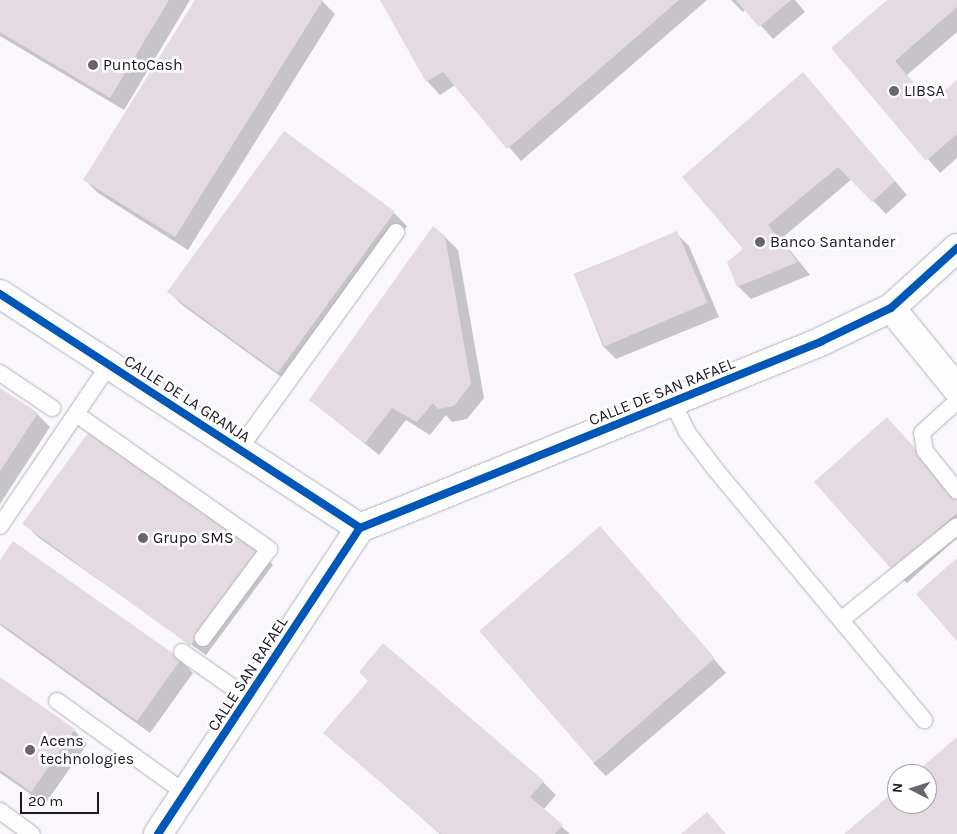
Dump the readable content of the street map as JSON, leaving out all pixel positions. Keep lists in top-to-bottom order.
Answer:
{
  "streets": {
    "street": ["CALLE DE SAN RAFAEL", "CALLE DE LA GRANJA", "CALLE SAN RAFAEL"]
  },
  "crossings": [
    ["CALLE DE SAN RAFAEL", "CALLE DE LA GRANJA"],
    ["CALLE DE SAN RAFAEL", "CALLE SAN RAFAEL"],
    ["CALLE DE LA GRANJA", "CALLE SAN RAFAEL"]
  ],
  "places": [
    "PuntoCash",
    "LIBSA",
    "Banco Santander",
    "Grupo SMS",
    "Acens technologies"
  ],
  "scale_bar": "20 m",
  "north": "left"
}
